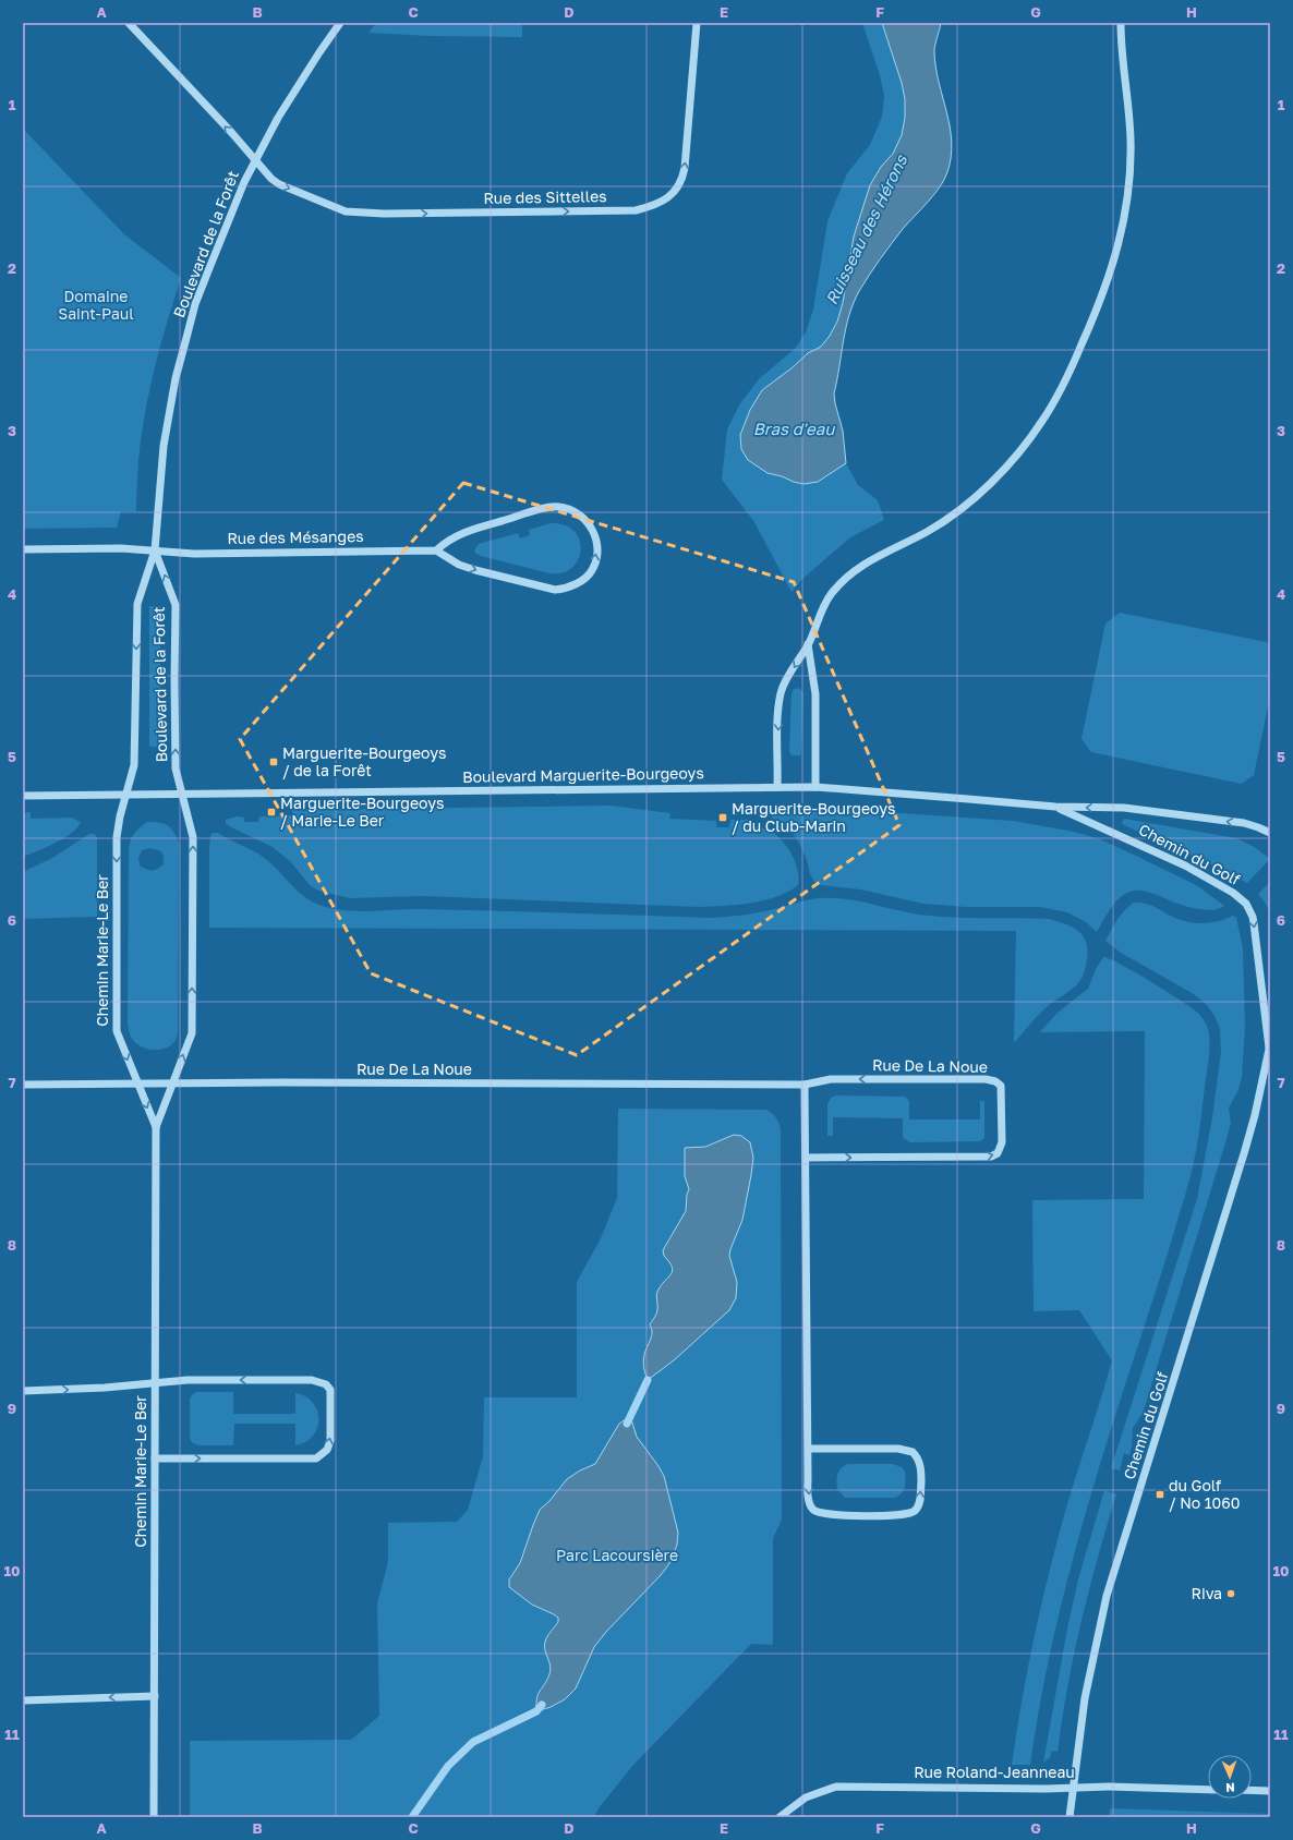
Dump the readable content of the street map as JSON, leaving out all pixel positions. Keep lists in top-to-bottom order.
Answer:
{
  "streets": {
    "street": [
      "Rue des Sittelles",
      "Boulevard de la Forêt",
      "Rue des Mésanges",
      "Boulevard Marguerite-Bourgeoys",
      "Chemin du Golf",
      "Chemin Marie-Le Ber",
      "Rue De La Noue",
      "Rue Roland-Jeanneau"
    ]
  },
  "crossings": [
    ["Rue des Sittelles", "Boulevard de la Forêt"],
    ["Boulevard de la Forêt", "Rue des Mésanges"],
    ["Boulevard de la Forêt", "Boulevard Marguerite-Bourgeoys"],
    ["Boulevard de la Forêt", "Chemin Marie-Le Ber"],
    ["Boulevard Marguerite-Bourgeoys", "Chemin du Golf"],
    ["Boulevard Marguerite-Bourgeoys", "Chemin Marie-Le Ber"],
    ["Chemin du Golf", "Rue Roland-Jeanneau"],
    ["Chemin Marie-Le Ber", "Rue De La Noue"]
  ],
  "water": ["Ruisseau des Hérons", "Bras d'eau"],
  "parks": ["Domaine Saint-Paul", "Parc Lacoursière"],
  "places": {
    "transit": [
      "Marguerite-Bourgeoys / de la Forêt",
      "Marguerite-Bourgeoys / Marie-Le Ber",
      "Marguerite-Bourgeoys / du Club-Marin",
      "du Golf / No 1060"
    ],
    "other": ["Riva"]
  },
  "north": "bottom",
  "grid": {
    "columns": [
      "A",
      "B",
      "C",
      "D",
      "E",
      "F",
      "G",
      "H"
    ],
    "rows": [
      "1",
      "2",
      "3",
      "4",
      "5",
      "6",
      "7",
      "8",
      "9",
      "10",
      "11"
    ]
  }
}
